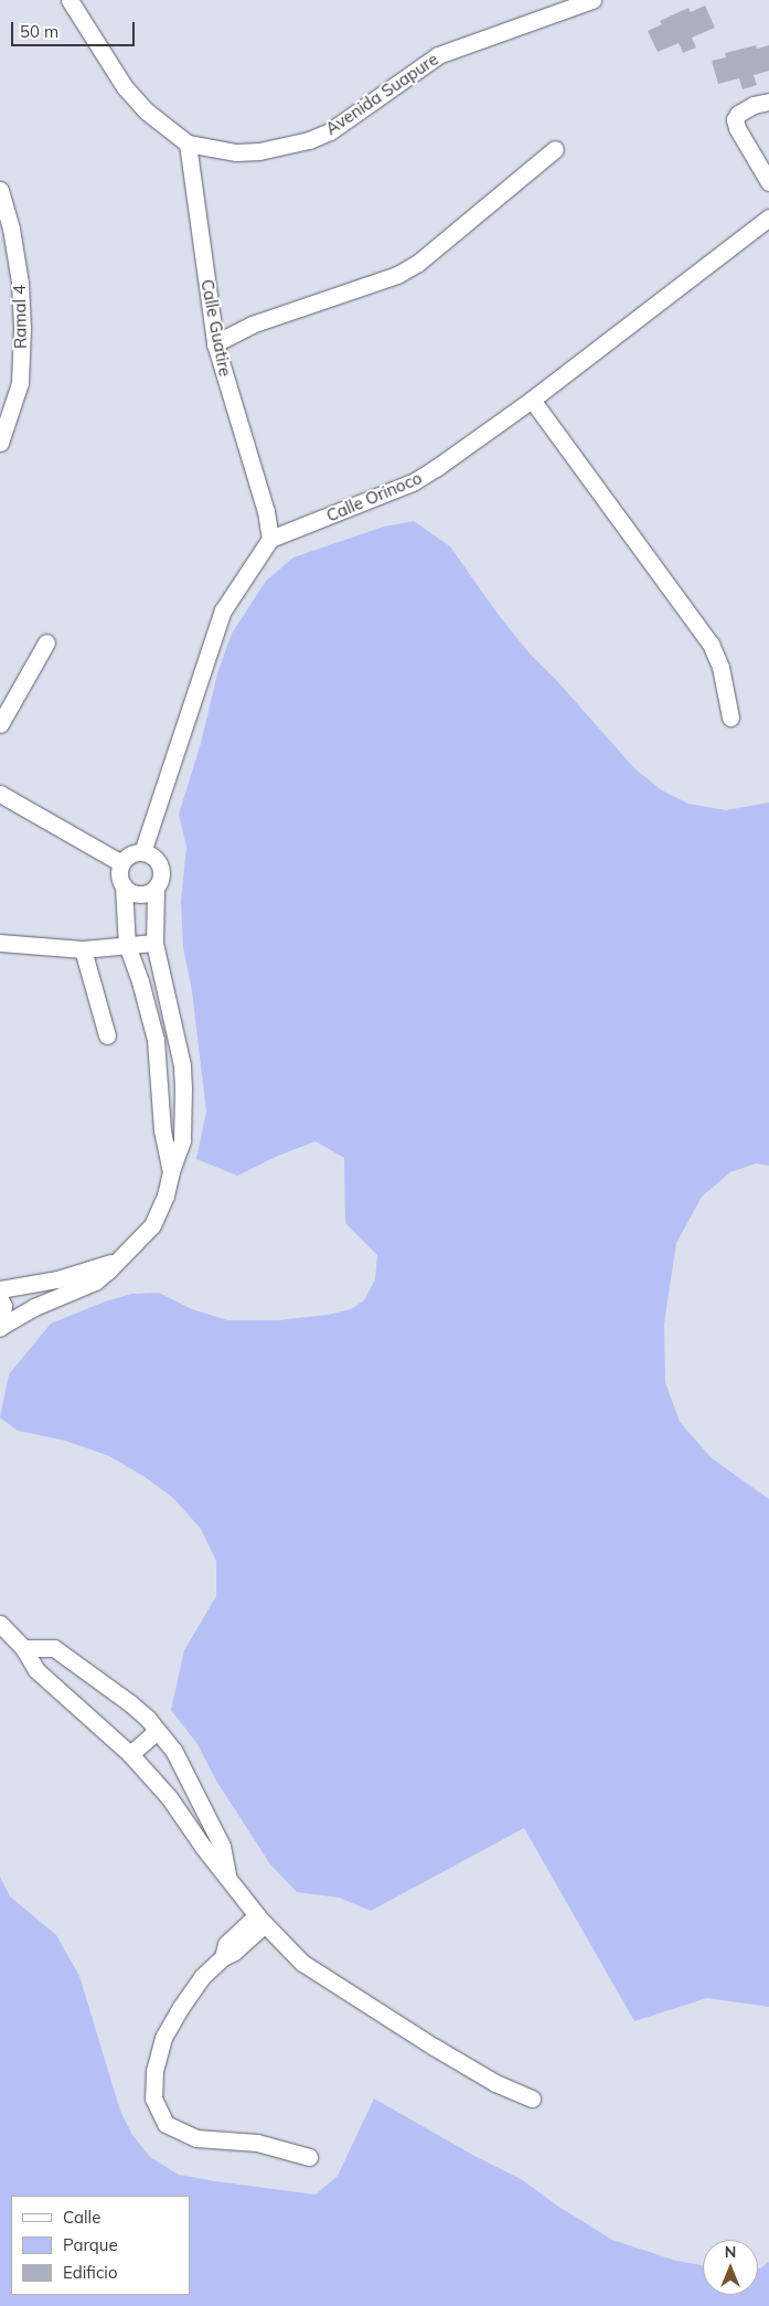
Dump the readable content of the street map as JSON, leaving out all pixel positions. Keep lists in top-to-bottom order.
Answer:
{
  "streets": {
    "street": [
      "Avenida Suapure",
      "Ramal 4",
      "Calle Guatire",
      "Calle Orinoco"
    ]
  },
  "crossings": [
    ["Avenida Suapure", "Calle Guatire"],
    ["Calle Guatire", "Calle Orinoco"]
  ],
  "legend": ["Calle", "Parque", "Edificio"],
  "scale_bar": "50 m",
  "north": "top"
}
